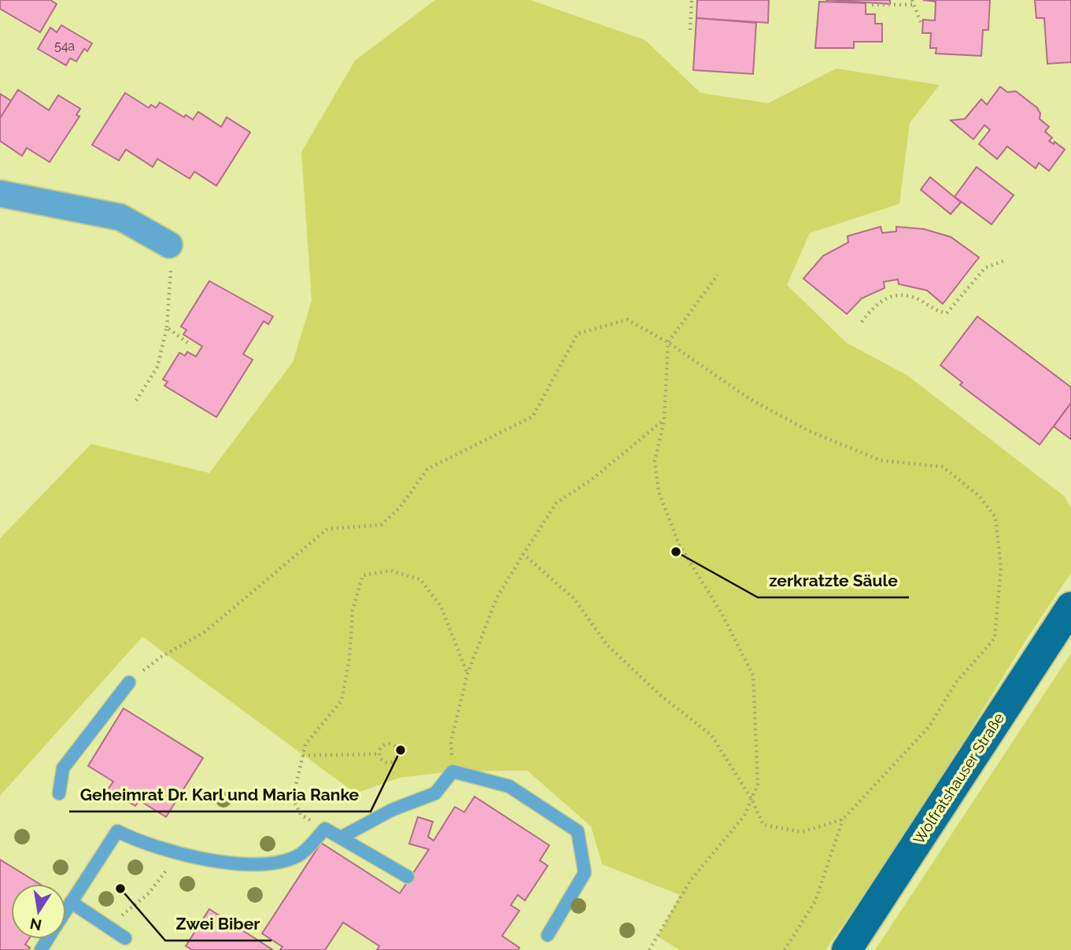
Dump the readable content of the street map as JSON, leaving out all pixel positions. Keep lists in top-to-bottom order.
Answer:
{
  "streets": {
    "main road": ["Wolfratshauser Straße"]
  },
  "places": ["zerkratzte Säule", "Geheimrat Dr. Karl und Maria Ranke", "Zwei Biber"],
  "house_numbers": ["54a"],
  "north": "bottom"
}
